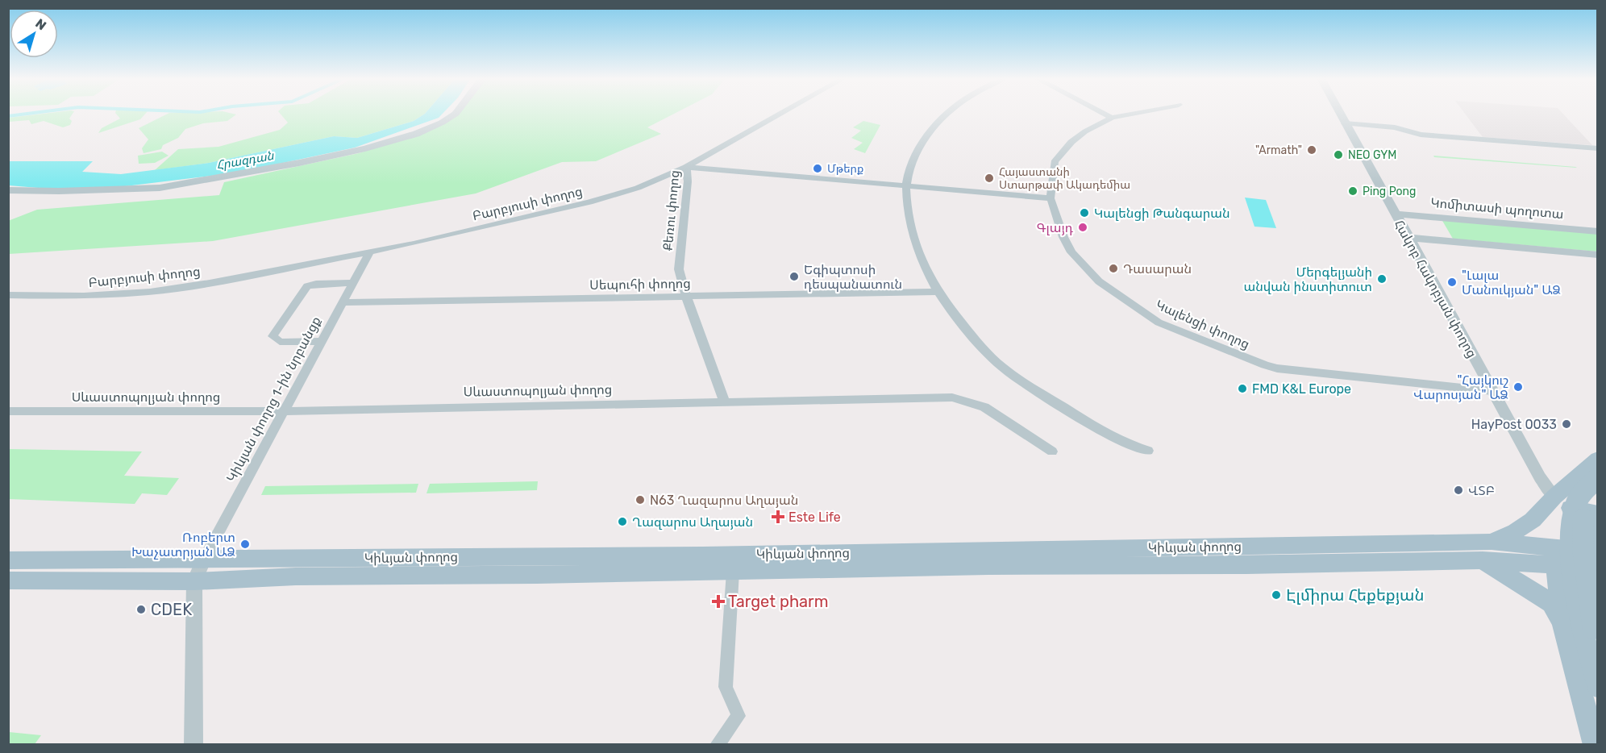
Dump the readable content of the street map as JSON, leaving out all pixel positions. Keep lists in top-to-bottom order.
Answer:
{
  "streets": {
    "main road": ["Կիևյան փողոց"],
    "street": [
      "Բարբյուսի փողոց",
      "Կոմիտասի պողոտա",
      "Քեռու փողոց",
      "Սեպուհի փողոց",
      "Հակոբ Հակոբյան փողոց",
      "Կալենցի փողոց",
      "Սևաստոպոլյան փողոց",
      "Կիևյան փողոց 1-ին նրբանցք"
    ]
  },
  "crossings": [
    ["Բարբյուսի փողոց", "Քեռու փողոց"],
    ["Բարբյուսի փողոց", "Կալենցի փողոց"],
    ["Բարբյուսի փողոց", "Կիևյան փողոց 1-ին նրբանցք"],
    ["Կոմիտասի պողոտա", "Հակոբ Հակոբյան փողոց"],
    ["Քեռու փողոց", "Սեպուհի փողոց"],
    ["Քեռու փողոց", "Սևաստոպոլյան փողոց"],
    ["Սեպուհի փողոց", "Կիևյան փողոց 1-ին նրբանցք"],
    ["Հակոբ Հակոբյան փողոց", "Կալենցի փողոց"],
    ["Սևաստոպոլյան փողոց", "Կիևյան փողոց 1-ին նրբանցք"],
    ["Կիևյան փողոց 1-ին նրբանցք", "Կիևյան փողոց"]
  ],
  "water": ["Հրազդան"],
  "places": {
    "other": [
      "\"Armath\"",
      "NEO GYM",
      "Մթերք",
      "Հայաստանի Ստարթափ Ակադեմիա",
      "Ping Pong",
      "Կալենցի Թանգարան",
      "Գլայդ",
      "Դասարան",
      "Եգիպտոսի դեսպանատուն",
      "Մերգելյանի անվան ինստիտուտ",
      "\"Լալա Մանուկյան\" ԱՁ",
      "\"Հայկուշ Վարոսյան\" ԱՁ",
      "FMD K&L Europe",
      "HayPost 0033",
      "ՎՏԲ",
      "N63 Ղազարոս Աղայան",
      "Ղազարոս Աղայան",
      "Ռոբերտ Խաչատրյան ԱՁ",
      "Էլմիրա Հեքեքյան",
      "CDEK"
    ],
    "health": ["Este Life", "Target pharm"]
  },
  "north": "top right"
}
